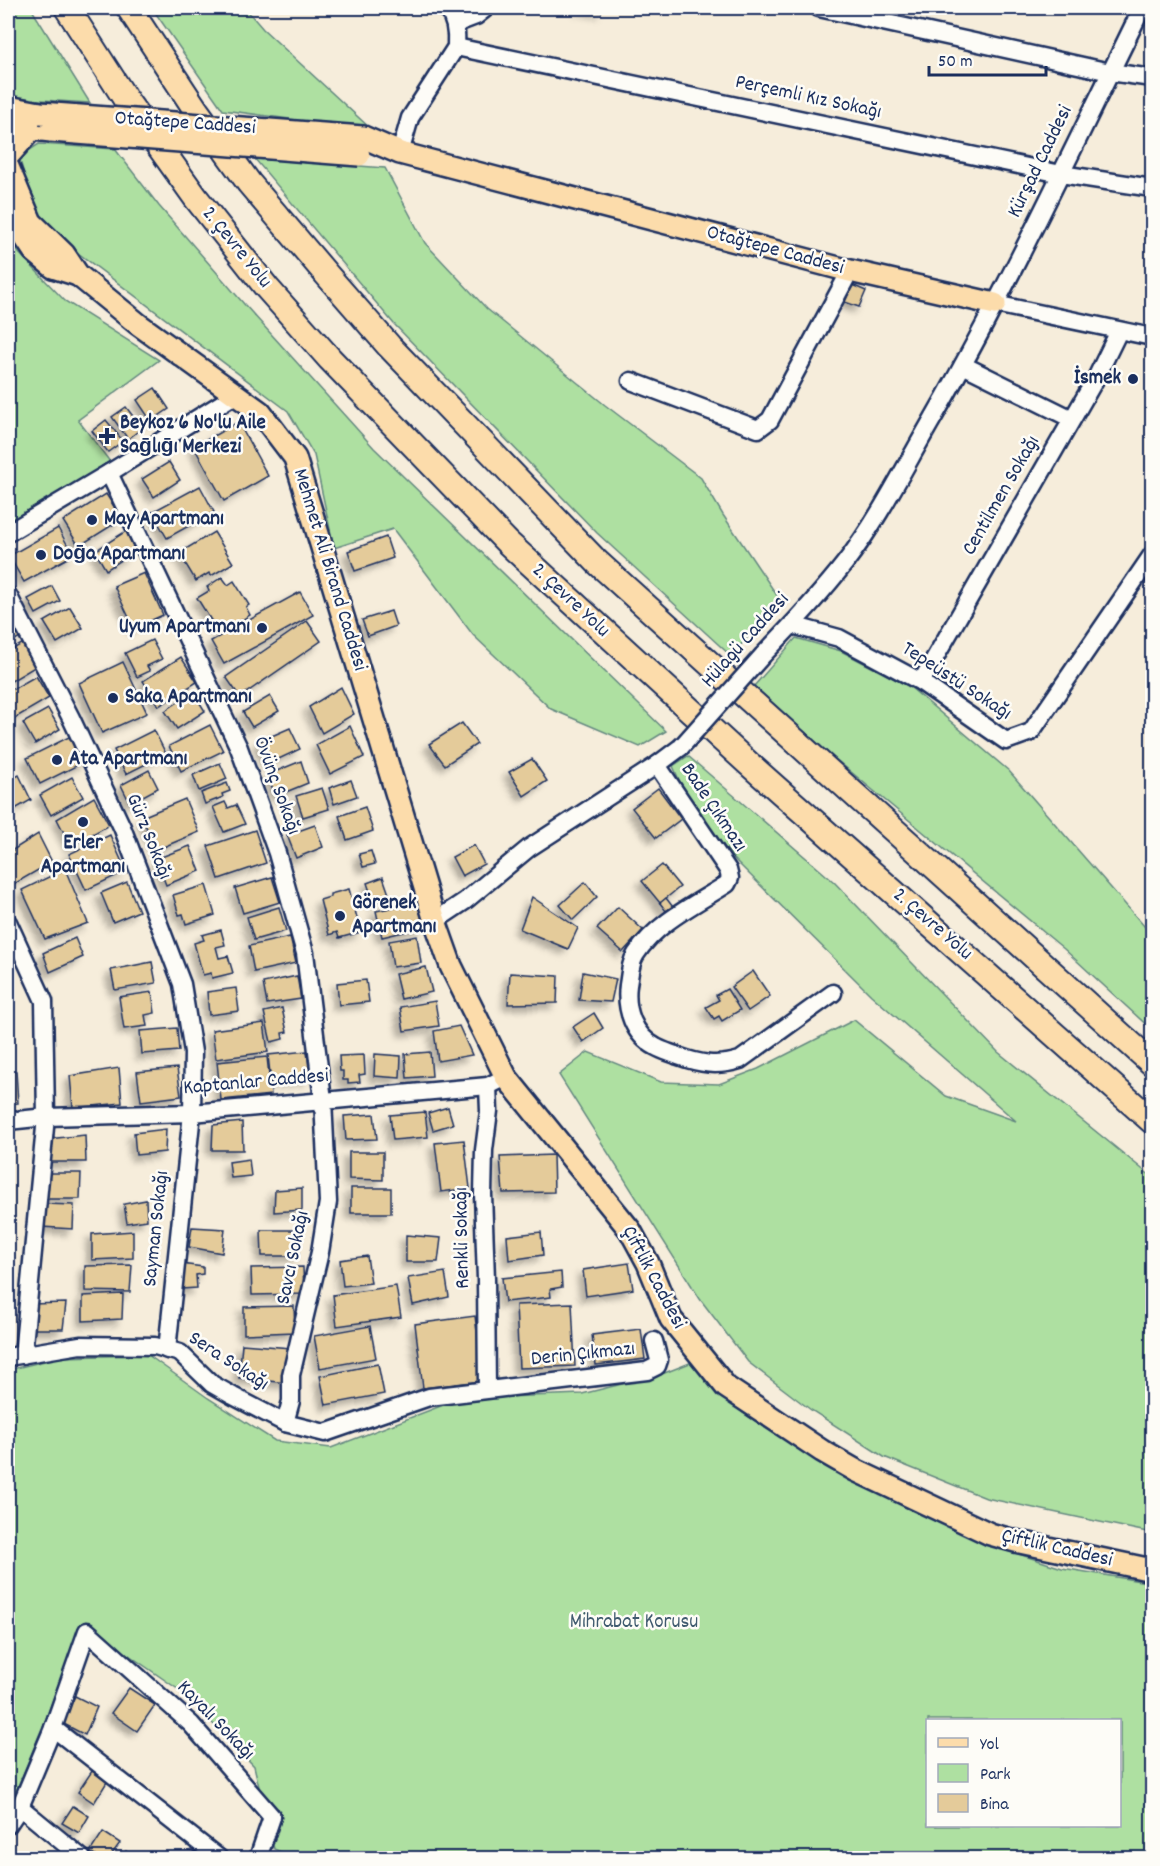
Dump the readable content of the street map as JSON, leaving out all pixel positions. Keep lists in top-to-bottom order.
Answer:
{
  "streets": {
    "highway": ["2. Çevre Yolu"],
    "main road": ["Otağtepe Caddesi", "Mehmet Ali Birand Caddesi", "Çiftlik Caddesi"],
    "street": [
      "Perçemli Kız Sokağı",
      "Kürşad Caddesi",
      "Centilmen Sokağı",
      "Hülagü Caddesi",
      "Tepeüstü Sokağı",
      "Övünç Sokağı",
      "Bade Çıkmazı",
      "Gürz Sokağı",
      "Kaptanlar Caddesi",
      "Sayman Sokağı",
      "Renkli Sokağı",
      "Savcı Sokağı",
      "Derin Çıkmazı",
      "Sera Sokağı",
      "Kayalı Sokağı"
    ]
  },
  "crossings": [
    ["Perçemli Kız Sokağı", "Kürşad Caddesi"],
    ["Otağtepe Caddesi", "Kürşad Caddesi"],
    ["Otağtepe Caddesi", "Centilmen Sokağı"],
    ["Otağtepe Caddesi", "Hülagü Caddesi"],
    ["Kürşad Caddesi", "Hülagü Caddesi"],
    ["Centilmen Sokağı", "Tepeüstü Sokağı"],
    ["Mehmet Ali Birand Caddesi", "Hülagü Caddesi"],
    ["Mehmet Ali Birand Caddesi", "Çiftlik Caddesi"],
    ["Hülagü Caddesi", "Tepeüstü Sokağı"],
    ["Hülagü Caddesi", "Bade Çıkmazı"],
    ["Hülagü Caddesi", "Çiftlik Caddesi"],
    ["Övünç Sokağı", "Kaptanlar Caddesi"],
    ["Övünç Sokağı", "Savcı Sokağı"],
    ["Gürz Sokağı", "Kaptanlar Caddesi"],
    ["Gürz Sokağı", "Sayman Sokağı"],
    ["Kaptanlar Caddesi", "Sayman Sokağı"],
    ["Kaptanlar Caddesi", "Renkli Sokağı"],
    ["Kaptanlar Caddesi", "Savcı Sokağı"],
    ["Kaptanlar Caddesi", "Çiftlik Caddesi"],
    ["Sayman Sokağı", "Sera Sokağı"],
    ["Renkli Sokağı", "Çiftlik Caddesi"],
    ["Renkli Sokağı", "Derin Çıkmazı"],
    ["Renkli Sokağı", "Sera Sokağı"],
    ["Savcı Sokağı", "Sera Sokağı"],
    ["Derin Çıkmazı", "Sera Sokağı"]
  ],
  "parks": ["Mihrabat Korusu"],
  "places": {
    "other": [
      "İsmek",
      "May Apartmanı",
      "Doḡa Apartmanı",
      "Uyum Apartmanı",
      "Saka Apartmanı",
      "Ata Apartmanı",
      "Erler Apartmanı",
      "Görenek Apartmanı"
    ],
    "health": ["Beykoz 6 No'lu Aile Saḡlıḡı Merkezi"]
  },
  "legend": ["Yol", "Park", "Bina"],
  "scale_bar": "50 m"
}
